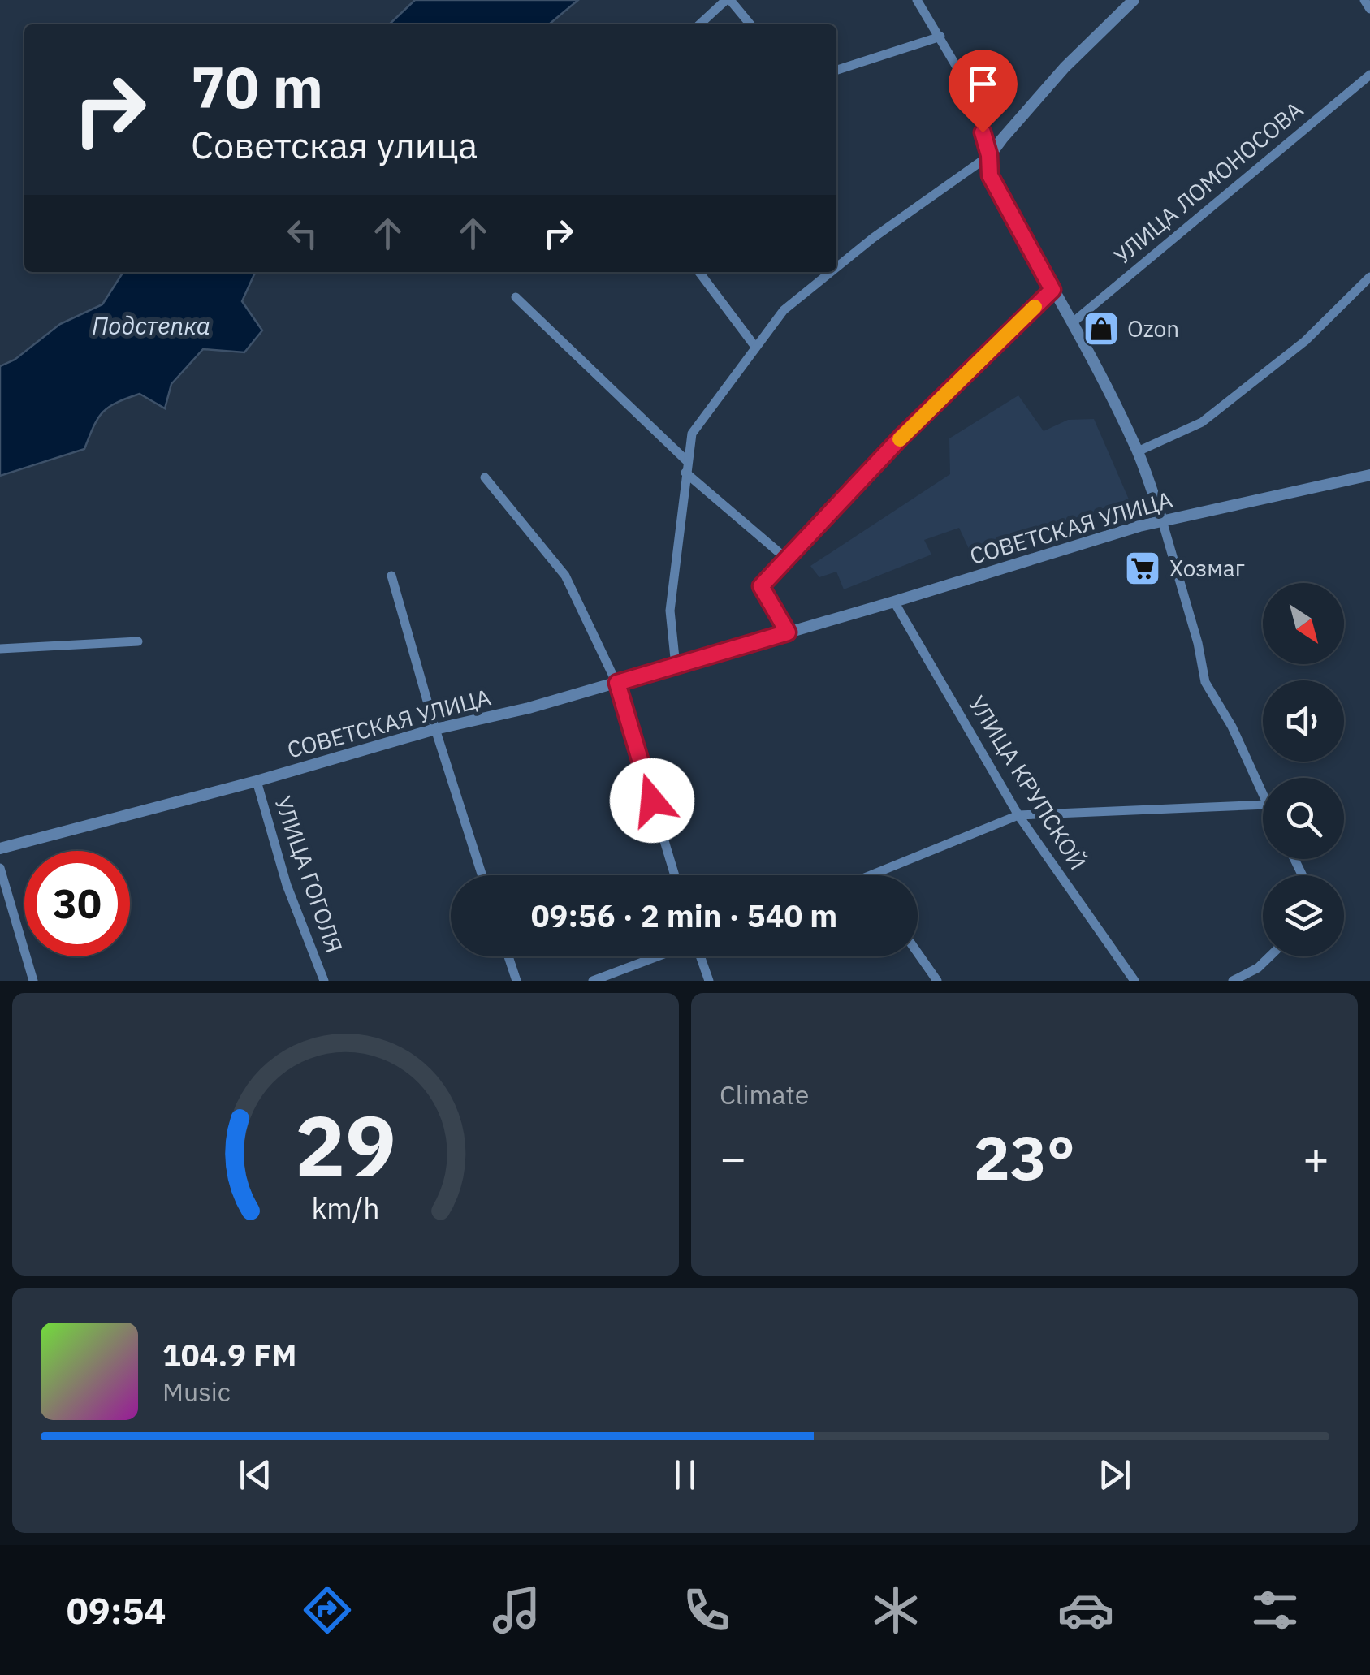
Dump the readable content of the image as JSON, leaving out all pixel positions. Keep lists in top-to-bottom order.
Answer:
{
  "streets": {
    "street": [
      "УЛИЦА ЛОМОНОСОВА",
      "СОВЕТСКАЯ УЛИЦА",
      "УЛИЦА КРУПСКОЙ",
      "УЛИЦА ГОГОЛЯ"
    ]
  },
  "crossings": [
    ["СОВЕТСКАЯ УЛИЦА", "УЛИЦА КРУПСКОЙ"],
    ["СОВЕТСКАЯ УЛИЦА", "УЛИЦА ГОГОЛЯ"]
  ],
  "water": ["Подстепка"],
  "places": {
    "shop": ["Ozon"],
    "supermarket": ["Хозмаг"]
  },
  "north": "bottom right",
  "page": {
    "turn": ["70 m", "Советская улица"],
    "limit": "30",
    "trip": "09:56 · 2 min · 540 m",
    "tile": "Climate",
    "heat": ["−", "23°", "+"],
    "song": ["104.9 FM", "Music"],
    "tabs": "09:54",
    "gauge": ["29", "km/h"]
  }
}
